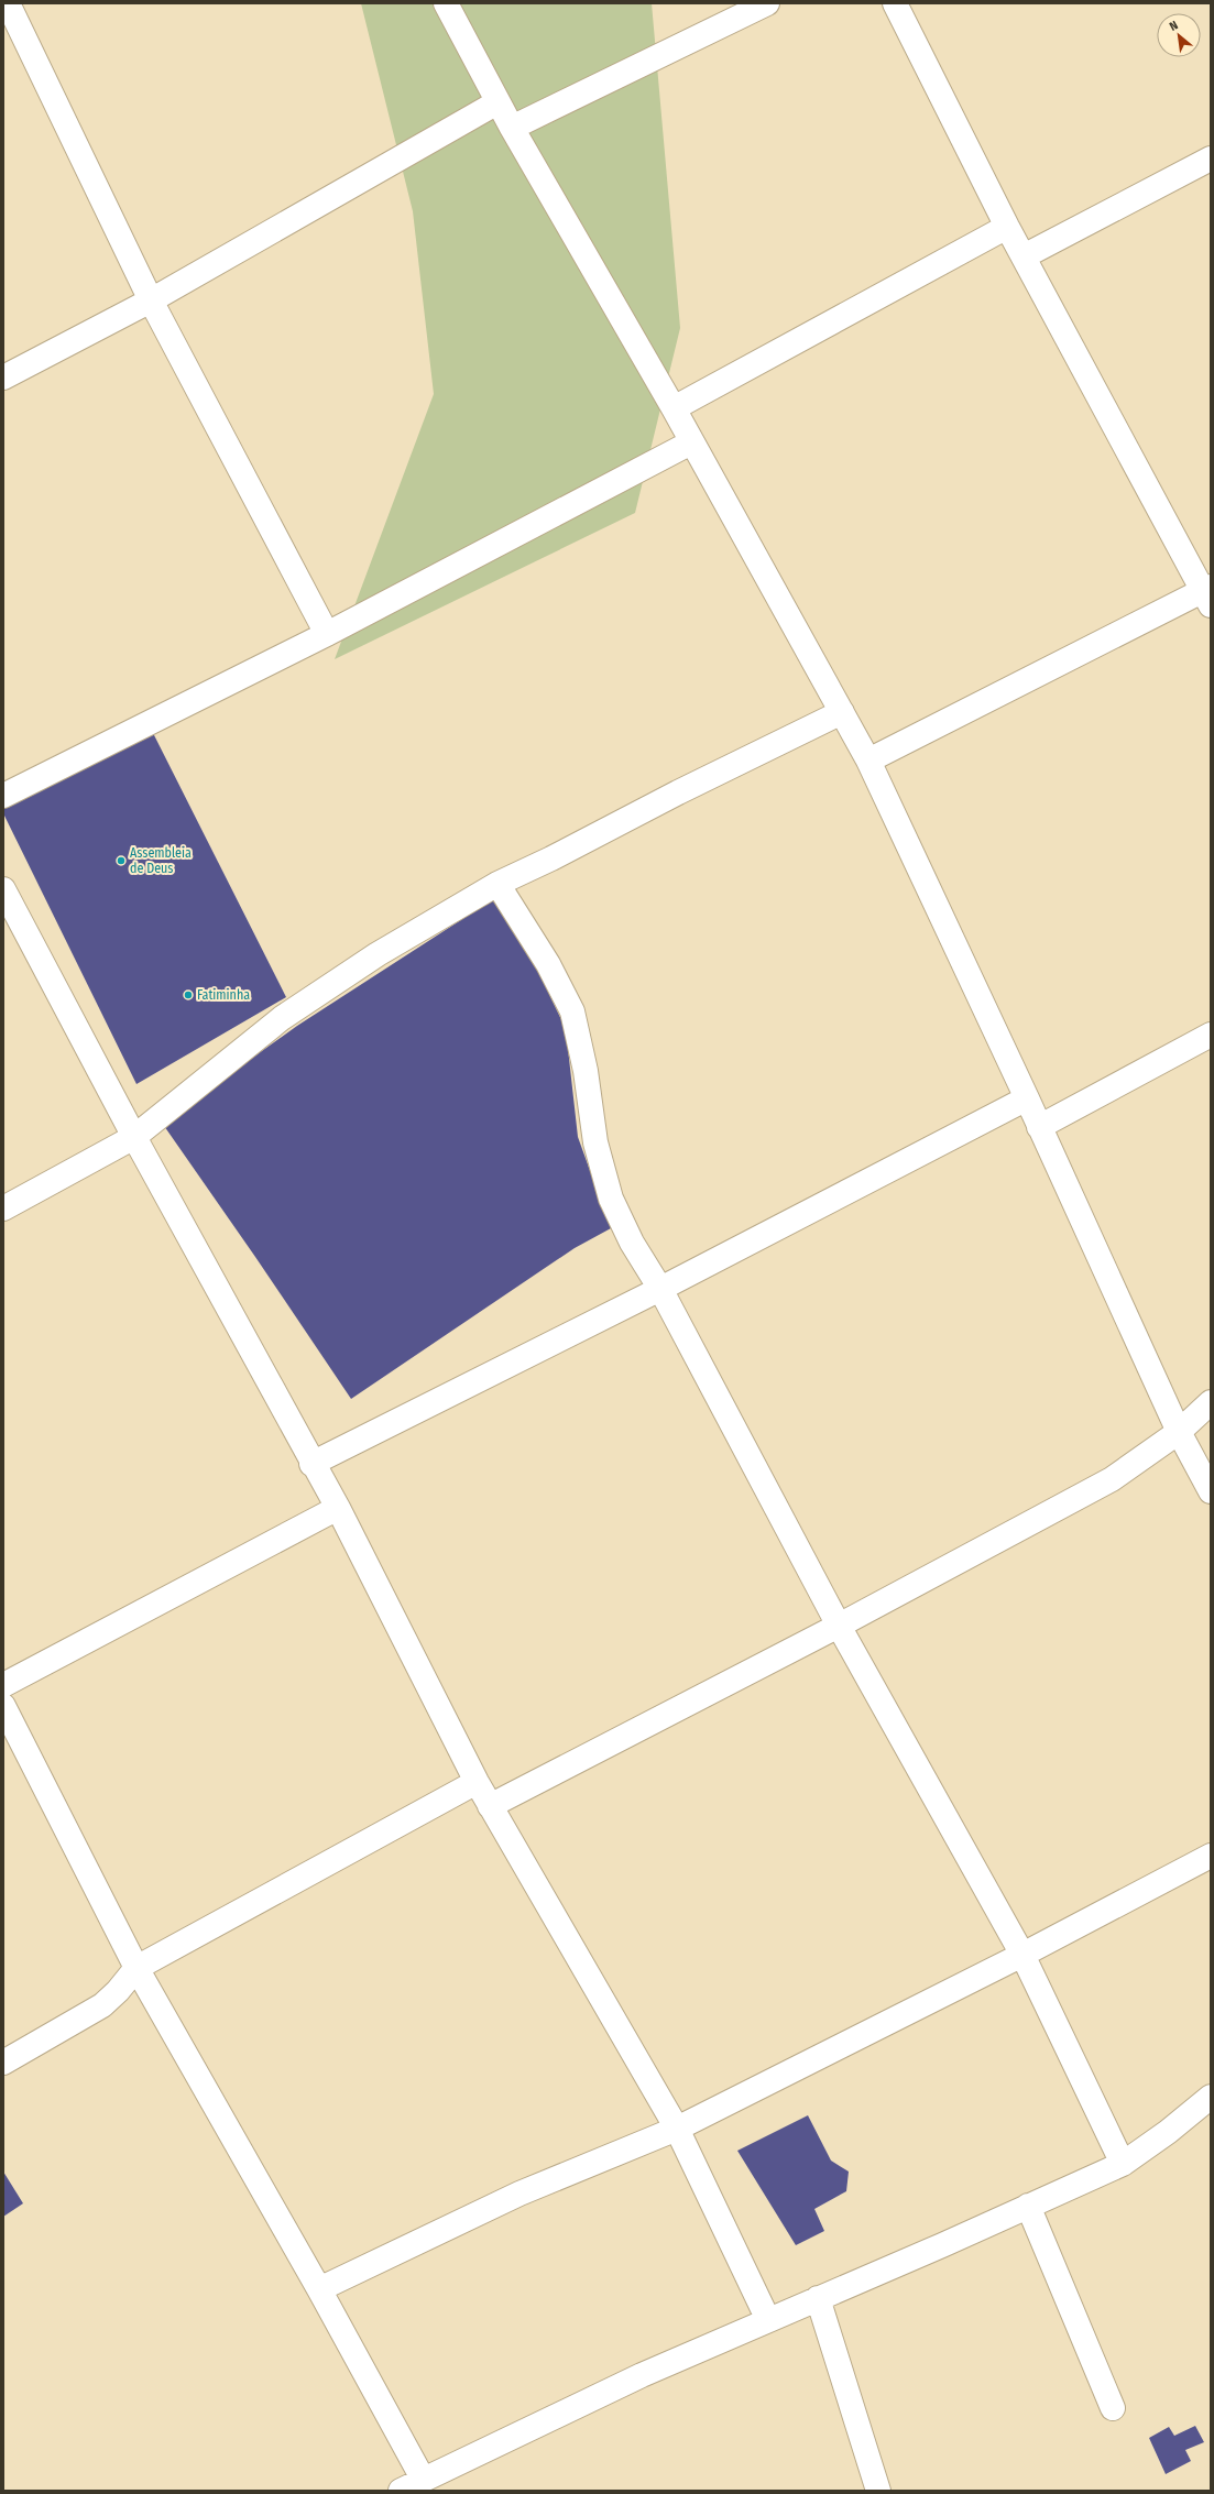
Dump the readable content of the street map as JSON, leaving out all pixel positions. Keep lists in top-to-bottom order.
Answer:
{
  "places": ["Assembleia de Deus", "Fatiminha"],
  "north": "top left"
}
